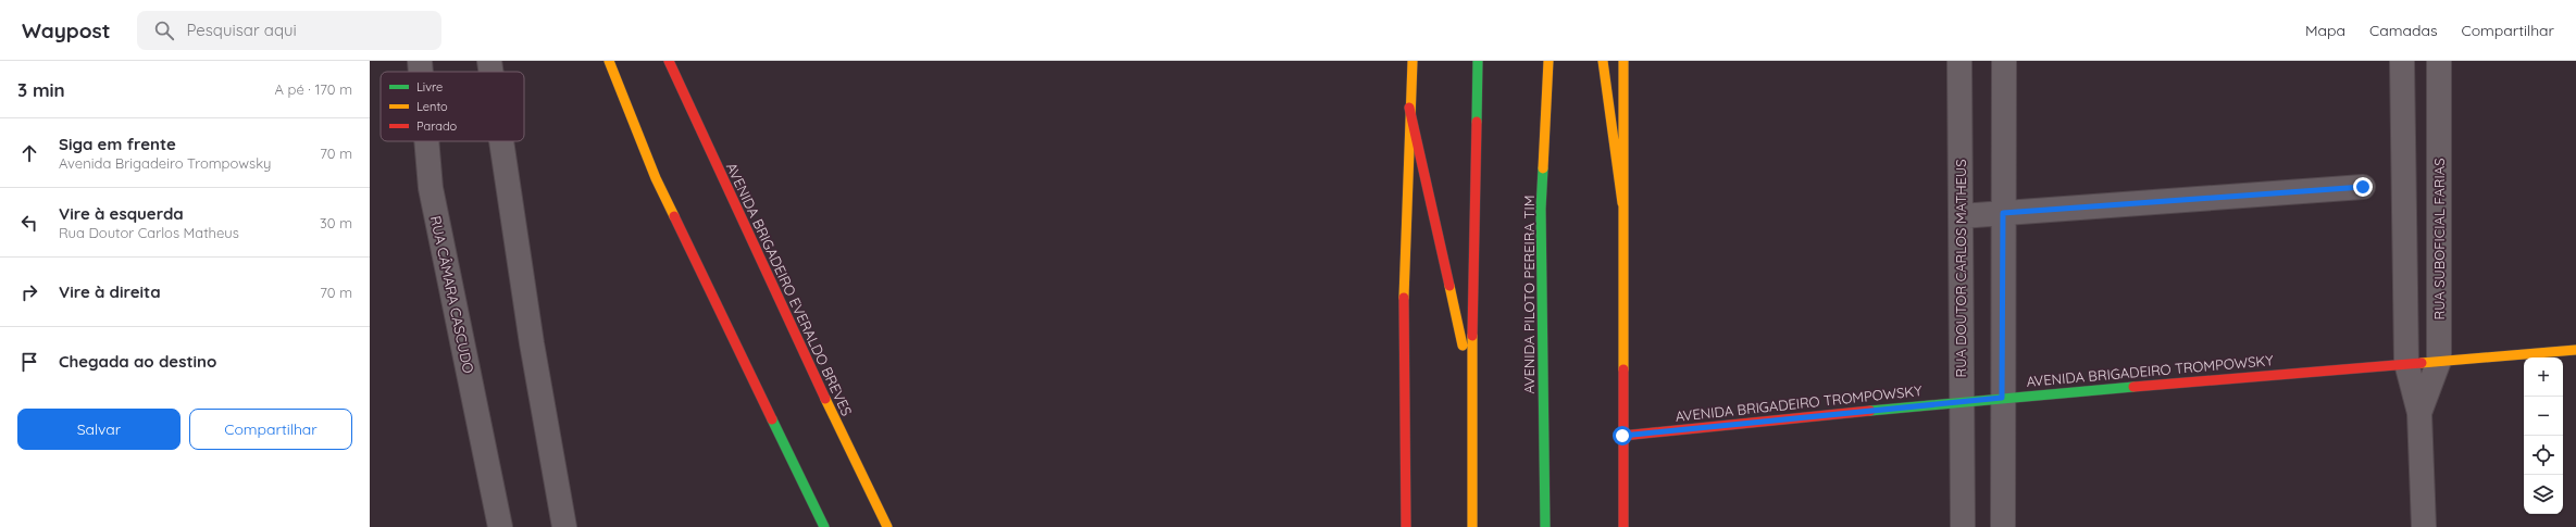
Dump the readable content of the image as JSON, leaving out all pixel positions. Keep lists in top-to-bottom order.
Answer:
{
  "streets": {
    "main road": ["AVENIDA BRIGADEIRO EVERALDO BREVES", "AVENIDA PILOTO PEREIRA TIM", "AVENIDA BRIGADEIRO TROMPOWSKY"],
    "street": ["RUA SUBOFICIAL FARIAS", "RUA DOUTOR CARLOS MATHEUS", "RUA CÂMARA CASCUDO"]
  },
  "crossings": [
    ["RUA SUBOFICIAL FARIAS", "AVENIDA BRIGADEIRO TROMPOWSKY"],
    ["RUA DOUTOR CARLOS MATHEUS", "AVENIDA BRIGADEIRO TROMPOWSKY"]
  ],
  "legend": ["Livre", "Lento", "Parado"],
  "page": {
    "header": "Waypost",
    "search": "Pesquisar aqui",
    "nav": ["Mapa", "Camadas", "Compartilhar"],
    "heading": ["3 min", "A pé · 170 m"],
    "list": [
      ["Siga em frente", "Avenida Brigadeiro Trompowsky", "70 m"],
      ["Vire à esquerda", "Rua Doutor Carlos Matheus", "30 m"],
      ["Vire à direita", "70 m"],
      "Chegada ao destino"
    ],
    "map_buttons": ["+", "−"],
    "buttons": ["Salvar", "Compartilhar"]
  }
}
